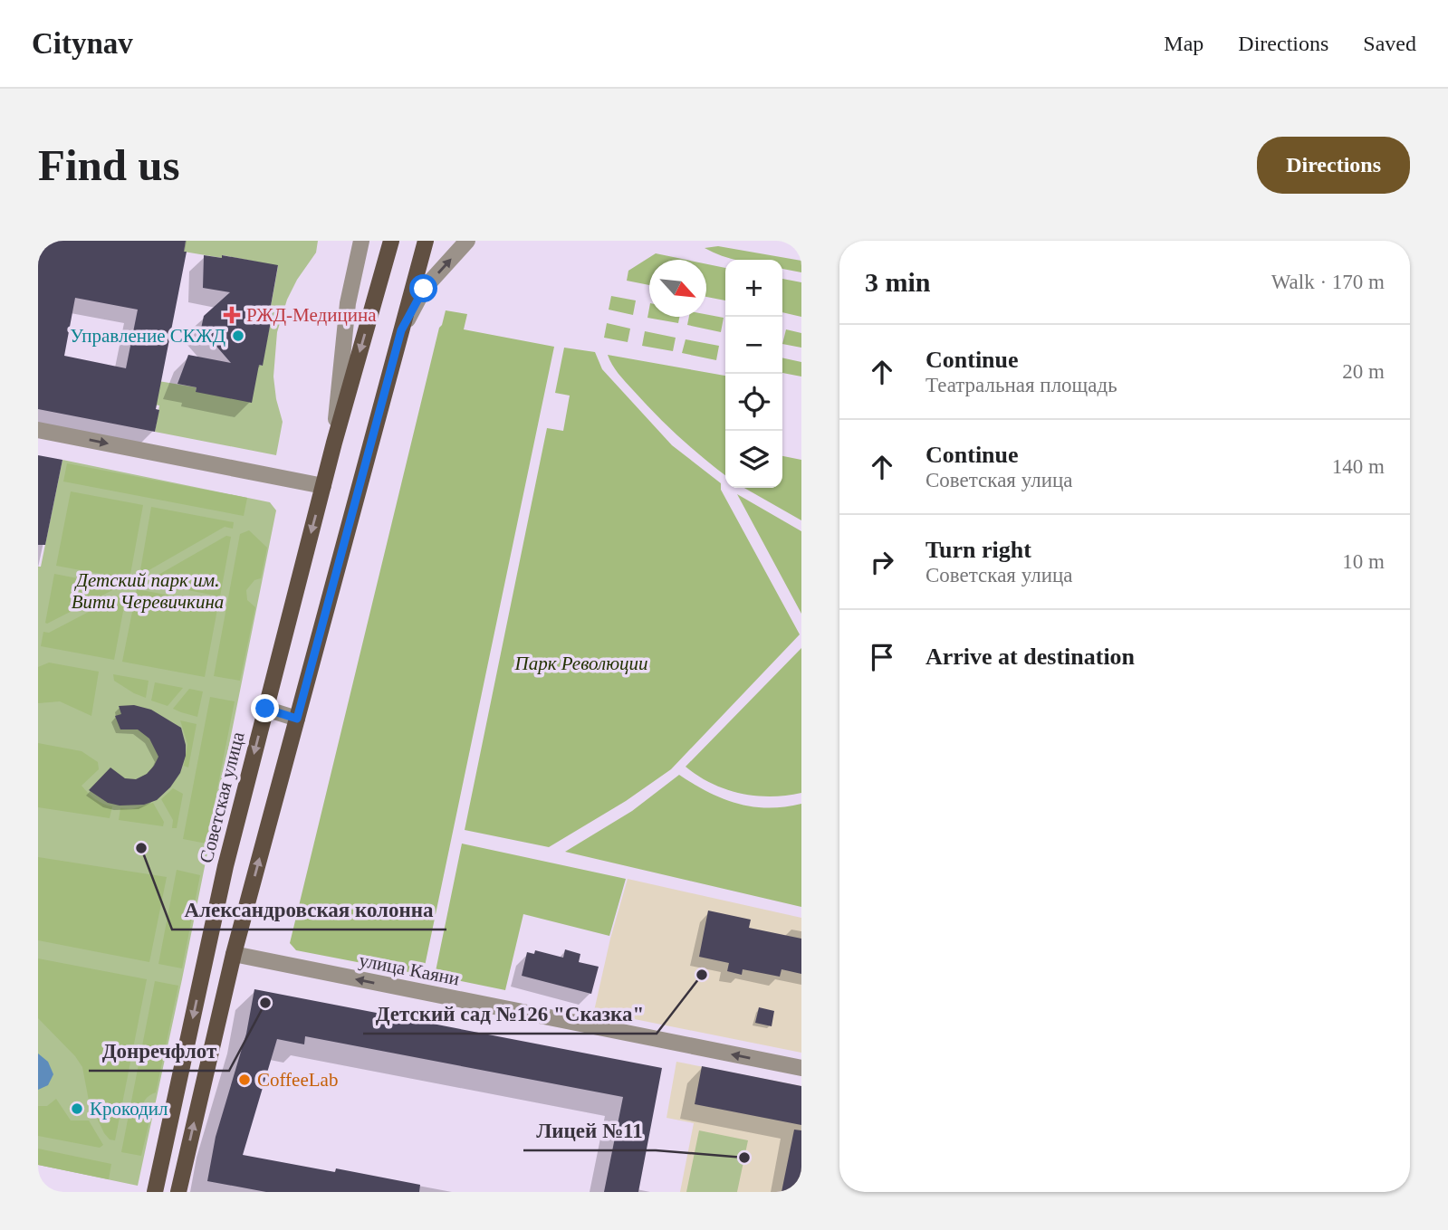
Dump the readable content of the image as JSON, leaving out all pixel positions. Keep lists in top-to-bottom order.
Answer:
{
  "streets": {
    "main road": ["Советская улица"],
    "street": ["улица Каяни"]
  },
  "one_way": ["улица Каяни"],
  "parks": ["Детский парк им. Вити Черевичкина", "Парк Революции"],
  "places": {
    "health": ["РЖД-Медицина"],
    "other": [
      "Управление СКЖД",
      "Александровская колонна",
      "Детский сад №126 \"Сказка\"",
      "Донречфлот",
      "CoffeeLab",
      "Крокодил",
      "Лицей №11"
    ]
  },
  "north": "bottom right",
  "page": {
    "header": "Citynav",
    "nav": ["Map", "Directions", "Saved"],
    "buttons": "Directions",
    "title": "Find us",
    "heading": ["3 min", "Walk · 170 m"],
    "map_buttons": ["+", "−"],
    "list": [
      ["Continue", "Театральная площадь", "20 m"],
      ["Continue", "Советская улица", "140 m"],
      ["Turn right", "Советская улица", "10 m"],
      "Arrive at destination"
    ]
  }
}
